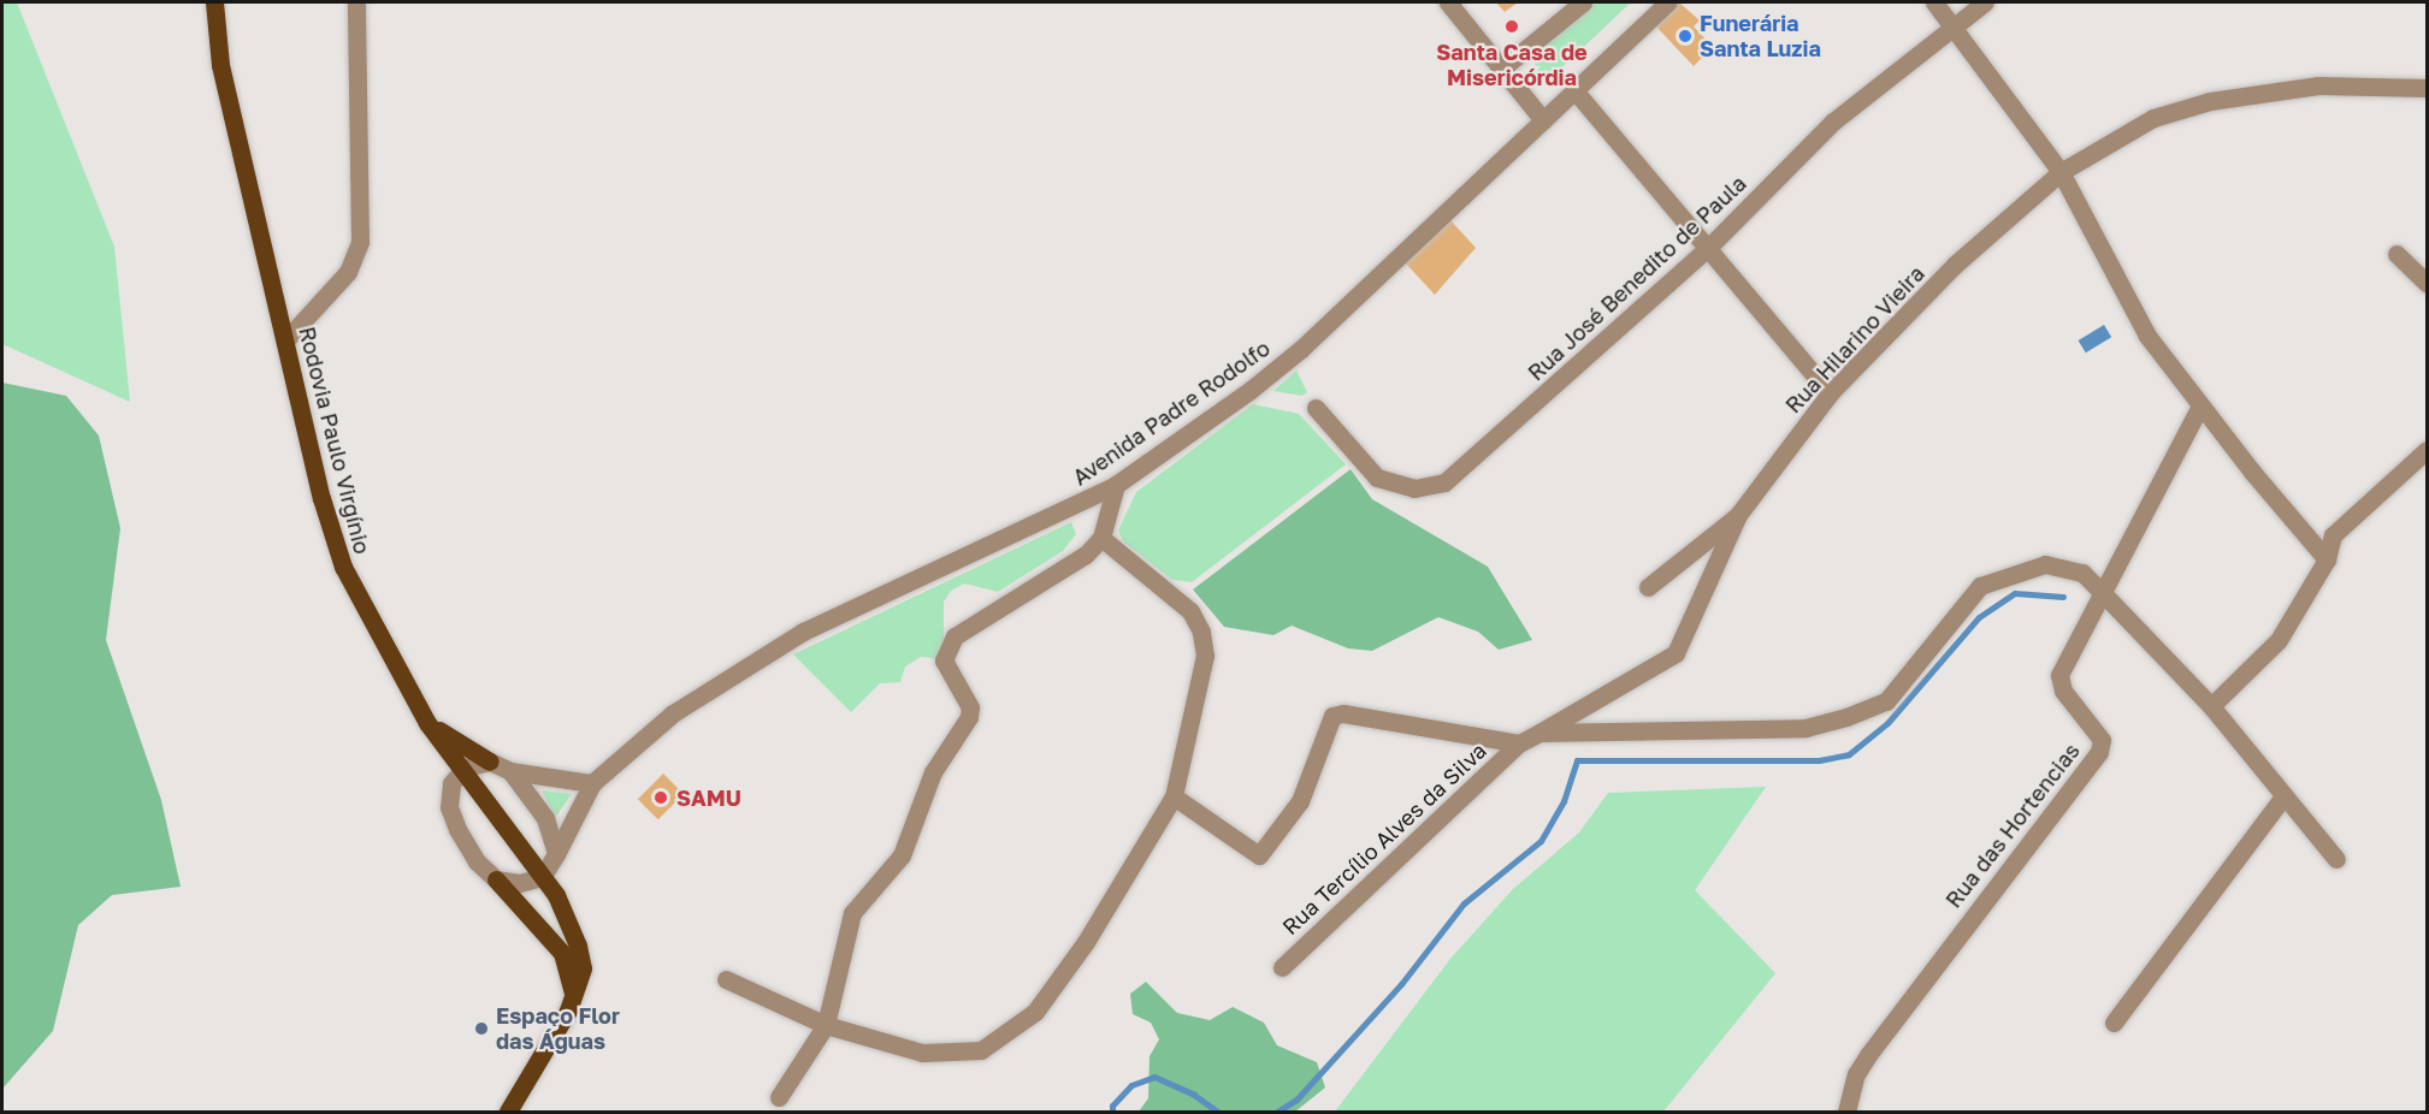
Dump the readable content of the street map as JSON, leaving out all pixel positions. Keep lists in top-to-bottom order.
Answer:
{
  "streets": {
    "main road": ["Rodovia Paulo Virgínio"],
    "street": [
      "Rua José Benedito de Paula",
      "Rua Hilarino Vieira",
      "Avenida Padre Rodolfo",
      "Rua das Hortencias",
      "Rua Tercílio Alves da Silva"
    ]
  },
  "crossings": [
    ["Rua Hilarino Vieira", "Rua Tercílio Alves da Silva"],
    ["Avenida Padre Rodolfo", "Rodovia Paulo Virgínio"]
  ],
  "places": [
    "Santa Casa de Misericórdia",
    "Funerária Santa Luzia",
    "SAMU",
    "Espaço Flor das Águas"
  ]
}
